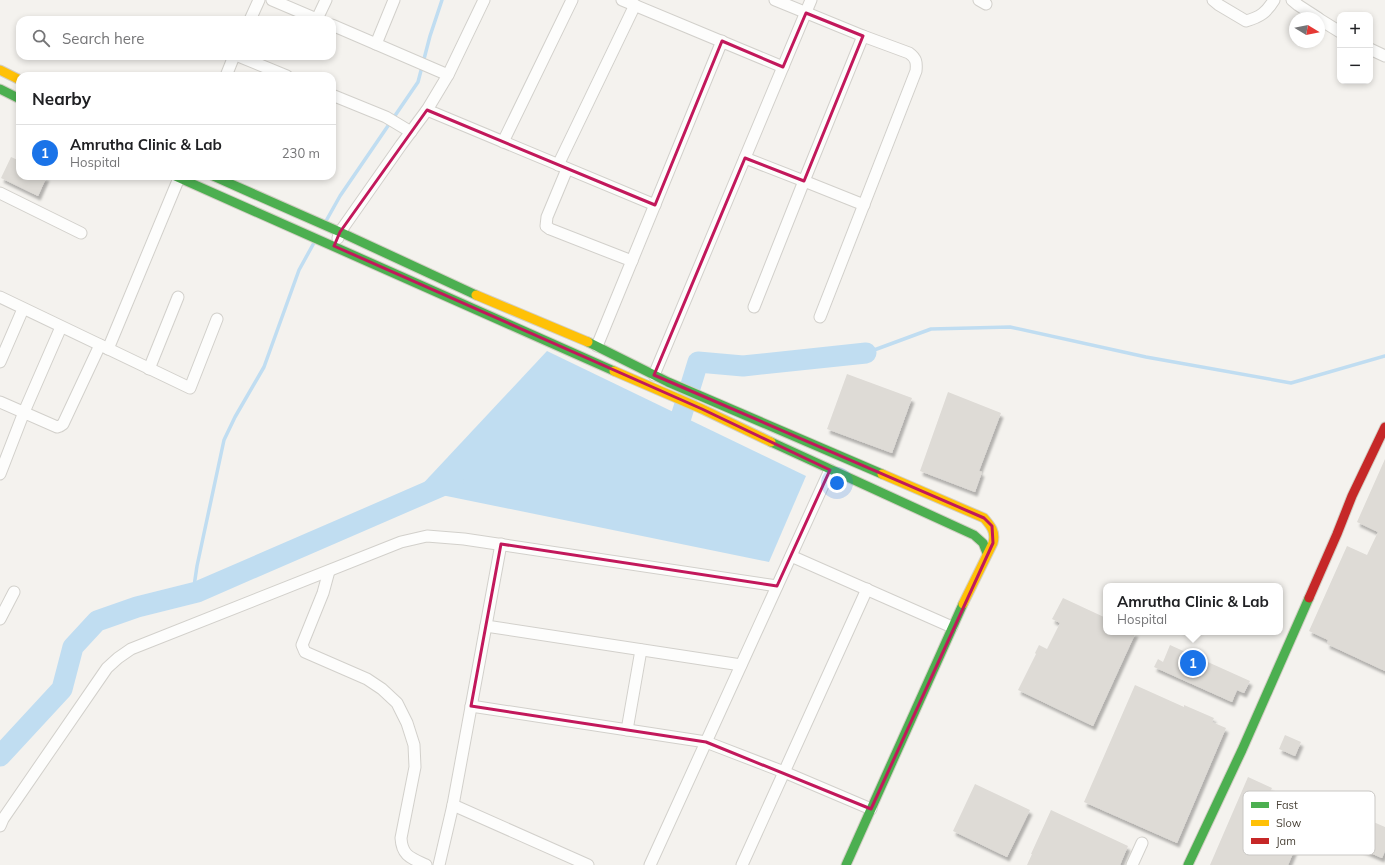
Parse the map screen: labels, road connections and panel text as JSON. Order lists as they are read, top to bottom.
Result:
{
  "legend": ["Fast", "Slow", "Jam"],
  "north": "right",
  "page": {
    "map_buttons": ["+", "−"],
    "search": "Search here",
    "heading": "Nearby",
    "list": [
      {
        "mark": "1",
        "name": "Amrutha Clinic & Lab",
        "note": "Hospital",
        "value": "230 m"
      }
    ],
    "popup": ["Amrutha Clinic & Lab", "Hospital"],
    "pins": "1"
  }
}
